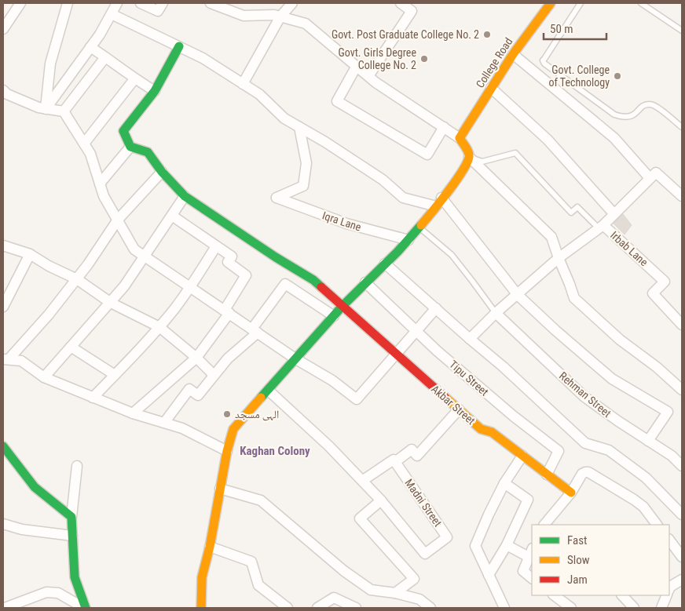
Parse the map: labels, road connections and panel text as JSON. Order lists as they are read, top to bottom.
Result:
{
  "streets": {
    "street": [
      "College Road",
      "Iqra Lane",
      "Irbab Lane",
      "Tipu Street",
      "Rehman Street",
      "Akbar Street",
      "Madni Street"
    ]
  },
  "crossings": [
    ["Irbab Lane", "Rehman Street"],
    ["Tipu Street", "Akbar Street"]
  ],
  "districts": ["Kaghan Colony"],
  "places": [
    "Govt. Post Graduate College No. 2",
    "Govt. Girls Degree College No. 2",
    "Govt. College of Technology",
    "الہی مسجد"
  ],
  "legend": ["Fast", "Slow", "Jam"],
  "scale_bar": "50 m"
}
